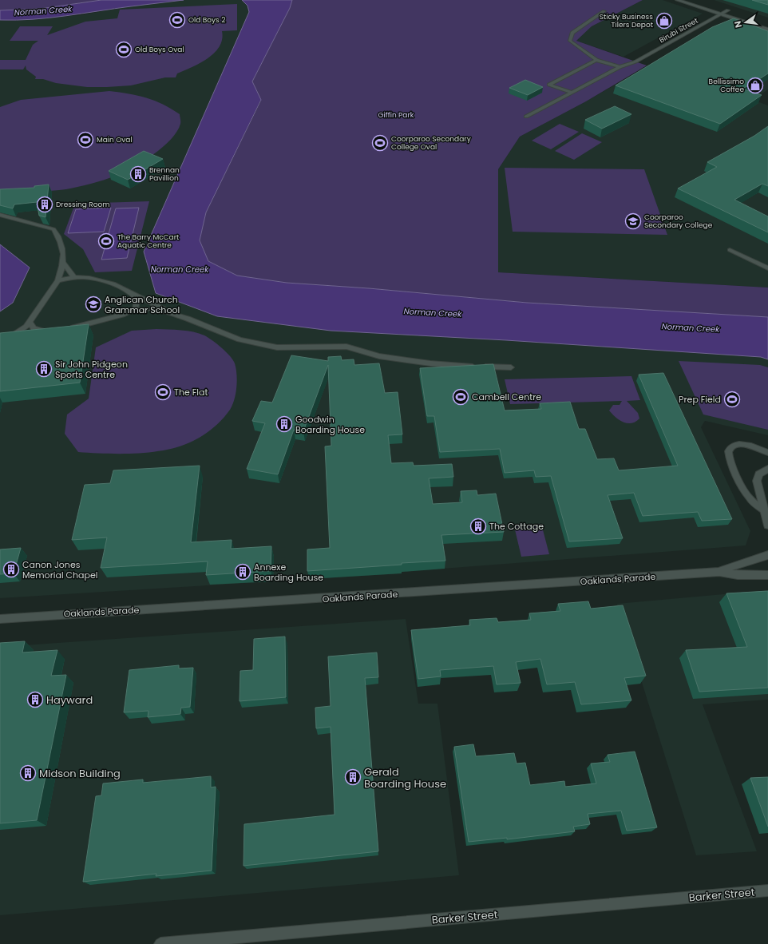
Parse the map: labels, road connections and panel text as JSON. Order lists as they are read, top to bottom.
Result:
{
  "streets": {
    "street": ["Birubi Street", "Oaklands Parade", "Barker Street"]
  },
  "water": ["Norman Creek"],
  "parks": ["Giffin Park"],
  "places": {
    "sports": [
      "Old Boys 2",
      "Old Boys Oval",
      "Main Oval",
      "Coorparoo Secondary College Oval",
      "The Barry McCart Aquatic Centre",
      "The Flat",
      "Cambell Centre",
      "Prep Field"
    ],
    "shop": ["Sticky Business Tilers Depot", "Bellissimo Coffee"],
    "building": [
      "Brennan Pavillion",
      "Dressing Room",
      "Sir John Pidgeon Sports Centre",
      "Goodwin Boarding House",
      "The Cottage",
      "Canon Jones Memorial Chapel",
      "Annexe Boarding House",
      "Hayward",
      "Midson Building",
      "Gerald Boarding House"
    ],
    "school or university": ["Coorparoo Secondary College", "Anglican Church Grammar School"]
  },
  "north": "left"
}
